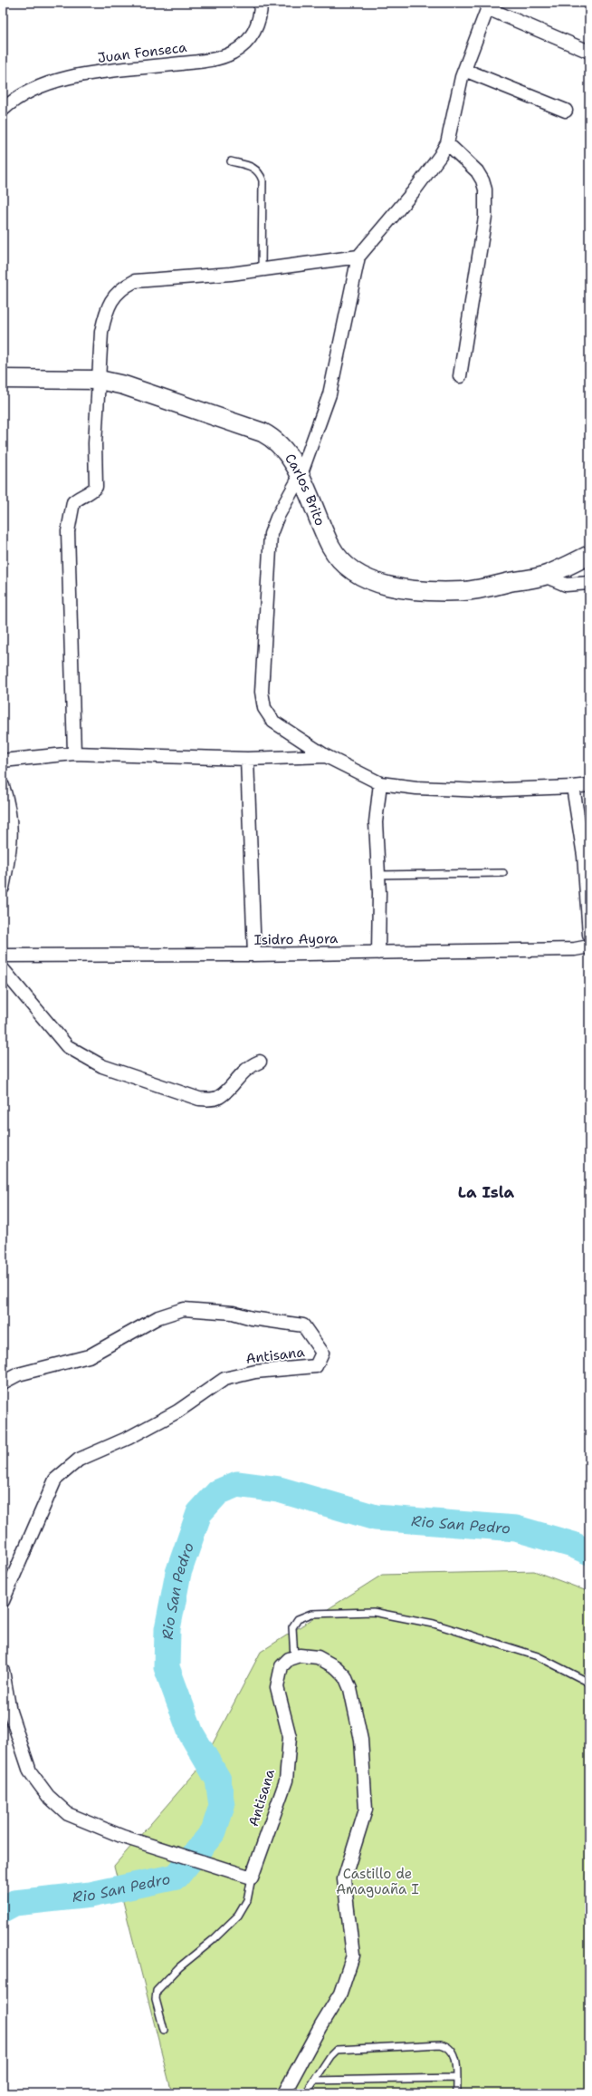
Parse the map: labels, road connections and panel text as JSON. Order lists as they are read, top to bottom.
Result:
{
  "streets": {
    "street": [
      "Juan Fonseca",
      "Carlos Brito",
      "Isidro Ayora",
      "Antisana"
    ]
  },
  "districts": ["La Isla"],
  "water": ["Rio San Pedro"],
  "parks": ["Castillo de Amaguaña I"]
}
